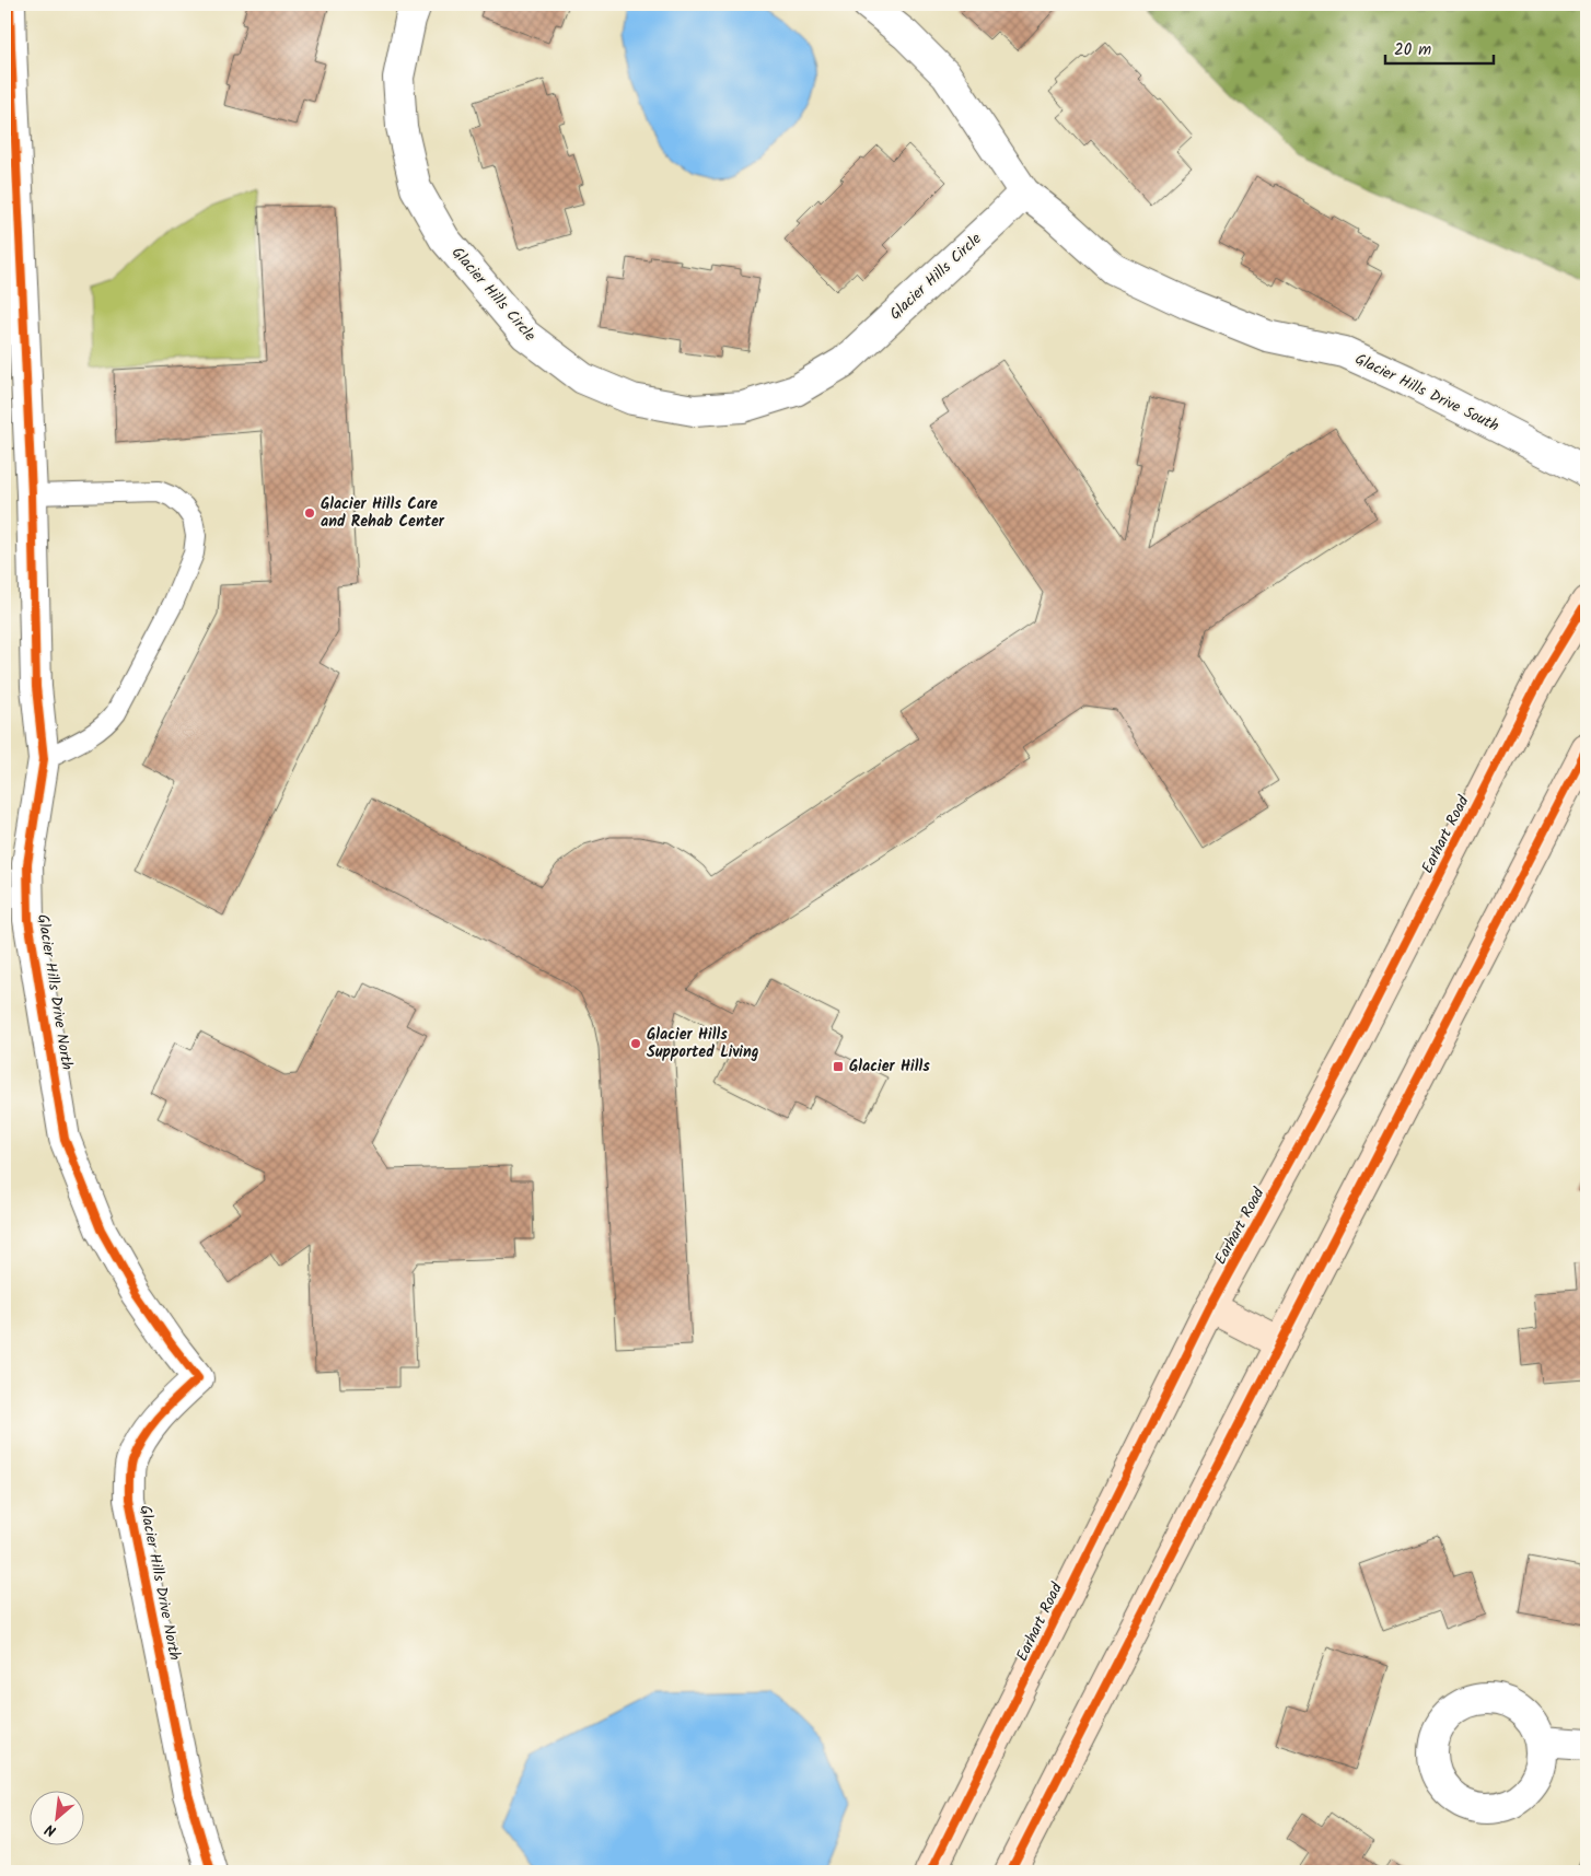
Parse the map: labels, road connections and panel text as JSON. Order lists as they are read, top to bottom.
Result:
{
  "streets": {
    "street": [
      "Glacier Hills Circle",
      "Glacier Hills Drive South",
      "Earhart Road",
      "Glacier Hills Drive North"
    ]
  },
  "crossings": [
    ["Glacier Hills Circle", "Glacier Hills Drive South"]
  ],
  "places": {
    "other": ["Glacier Hills Care and Rehab Center", "Glacier Hills Supported Living"],
    "transit": ["Glacier Hills"]
  },
  "scale_bar": "20 m",
  "north": "bottom left"
}
